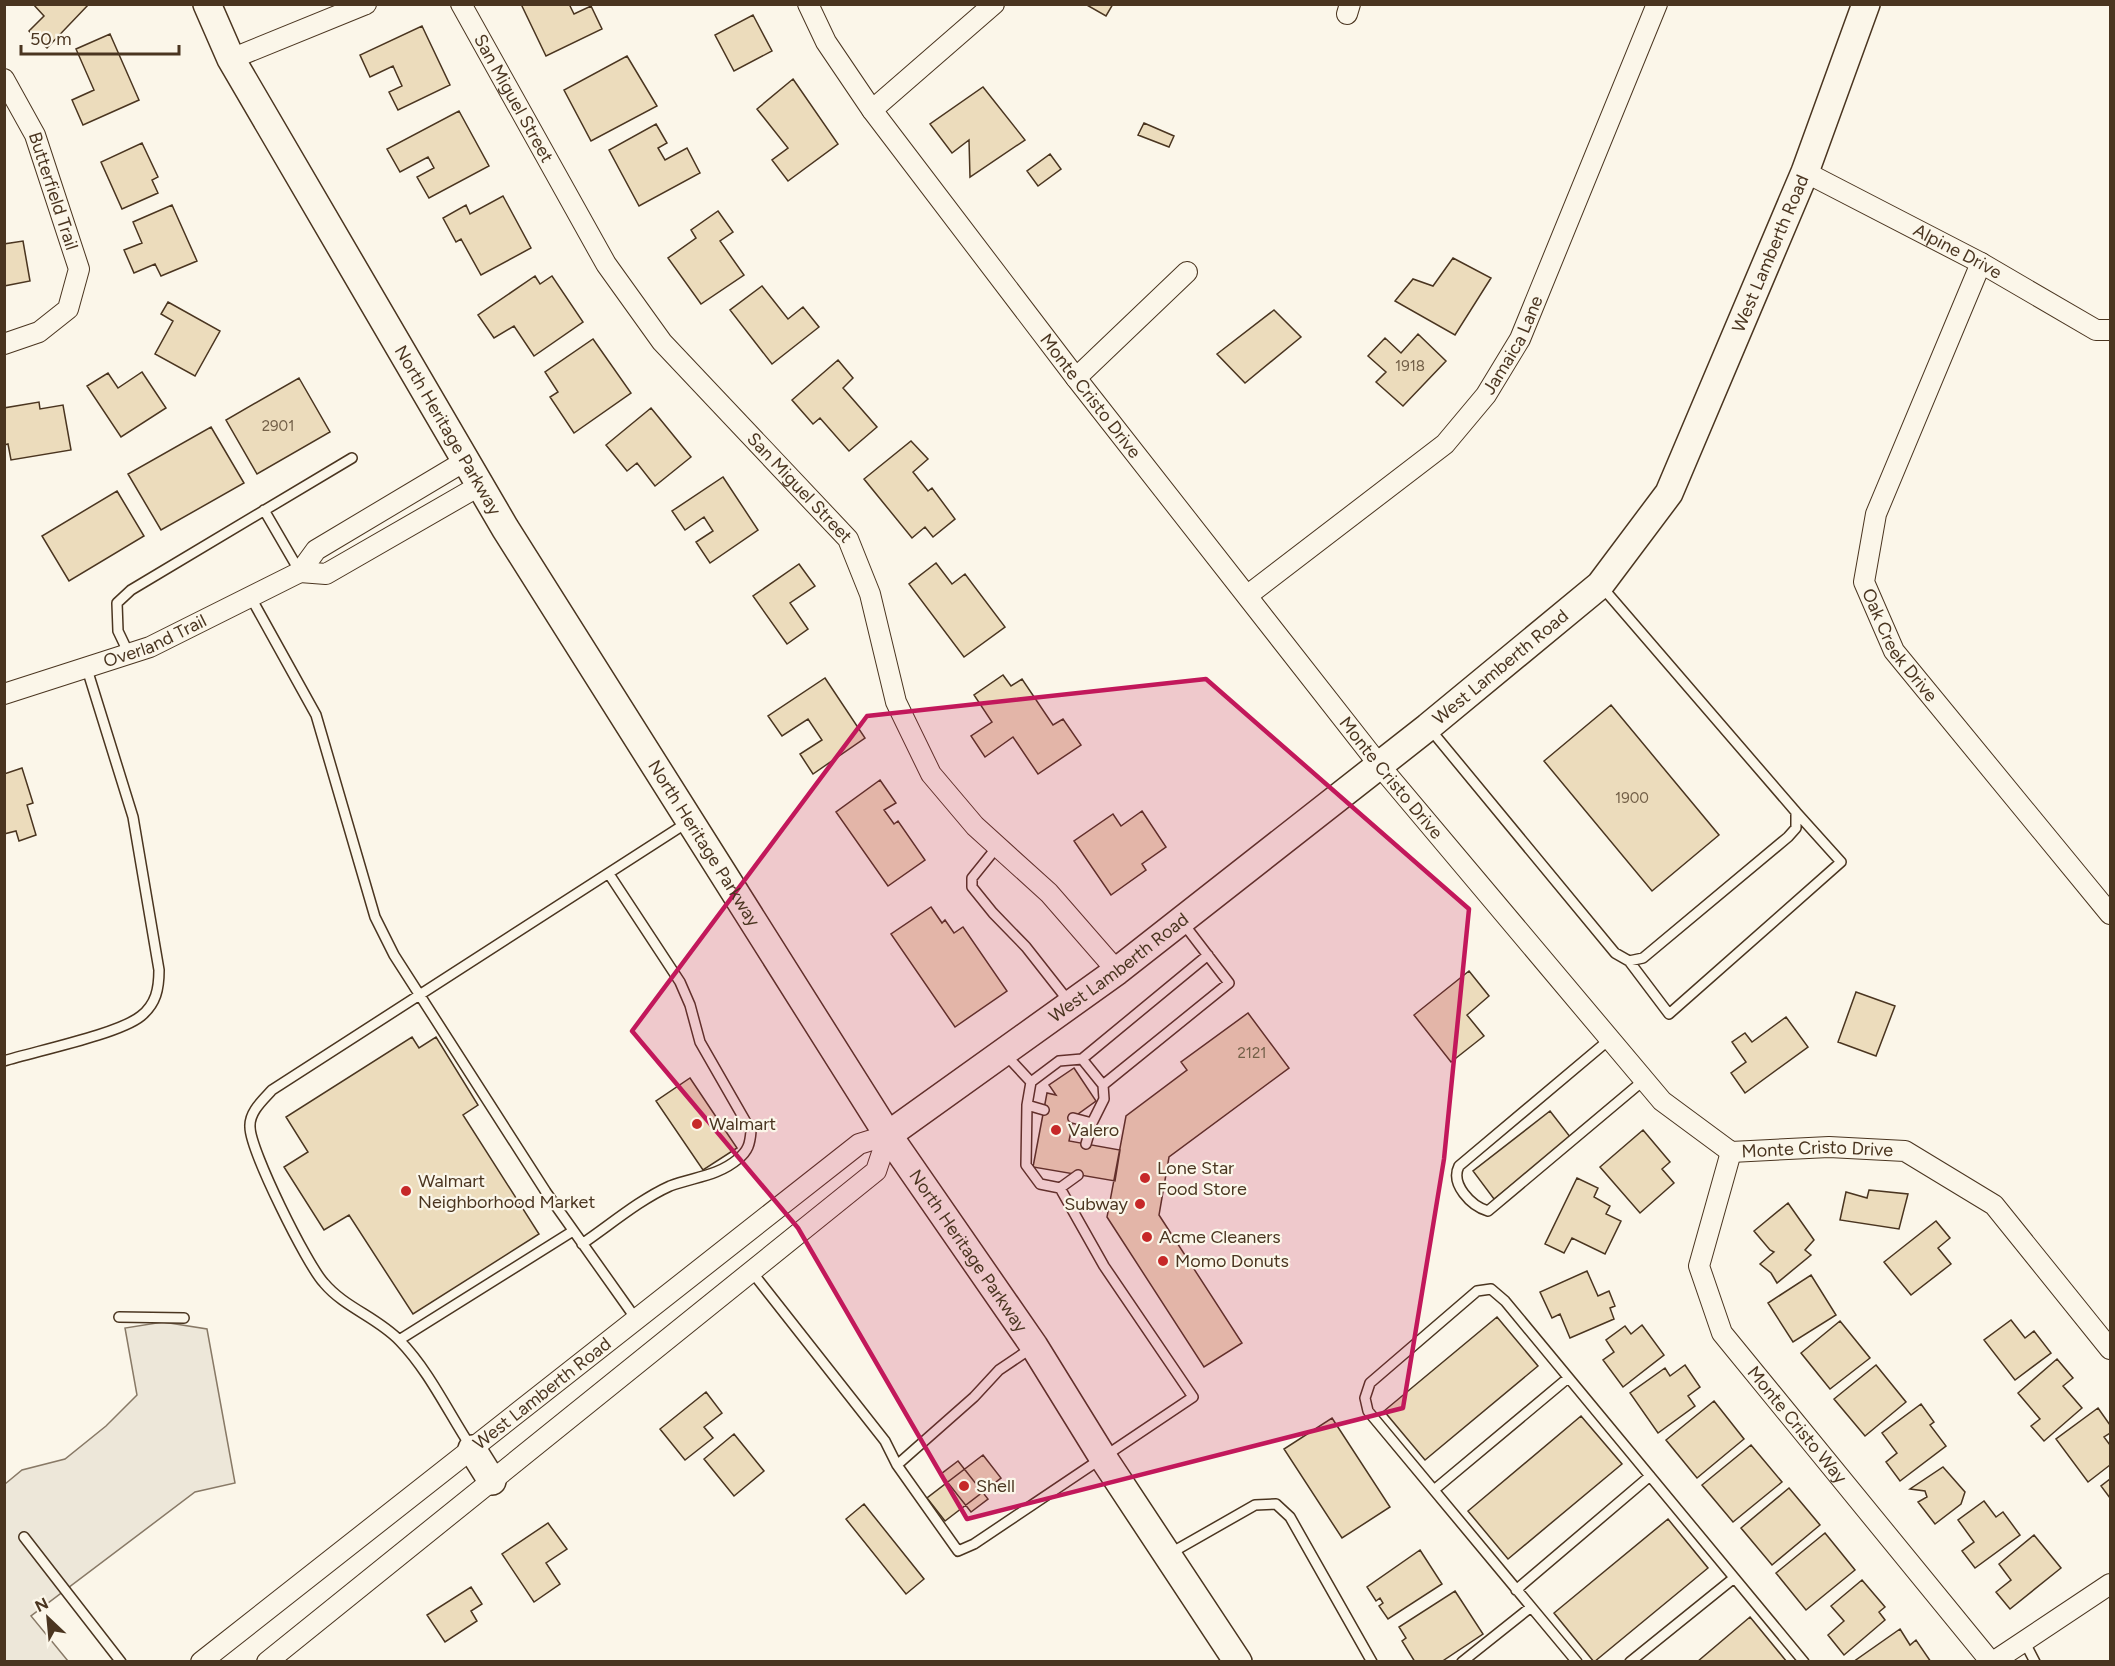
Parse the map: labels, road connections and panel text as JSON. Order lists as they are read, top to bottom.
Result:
{
  "streets": {
    "main road": ["West Lamberth Road", "North Heritage Parkway"],
    "street": [
      "San Miguel Street",
      "Butterfield Trail",
      "Alpine Drive",
      "Jamaica Lane",
      "Monte Cristo Drive",
      "Overland Trail",
      "Oak Creek Drive",
      "Monte Cristo Way"
    ]
  },
  "crossings": [
    ["San Miguel Street", "West Lamberth Road"],
    ["Alpine Drive", "West Lamberth Road"],
    ["Alpine Drive", "Oak Creek Drive"],
    ["West Lamberth Road", "Monte Cristo Drive"],
    ["West Lamberth Road", "North Heritage Parkway"],
    ["Jamaica Lane", "Monte Cristo Drive"],
    ["Monte Cristo Drive", "Monte Cristo Way"],
    ["North Heritage Parkway", "Overland Trail"]
  ],
  "places": [
    "Walmart",
    "Valero",
    "Lone Star Food Store",
    "Walmart Neighborhood Market",
    "Subway",
    "Acme Cleaners",
    "Momo Donuts",
    "Shell"
  ],
  "house_numbers": [
    "1918",
    "2901",
    "1900",
    "2121"
  ],
  "scale_bar": "50 m",
  "north": "top left"
}
